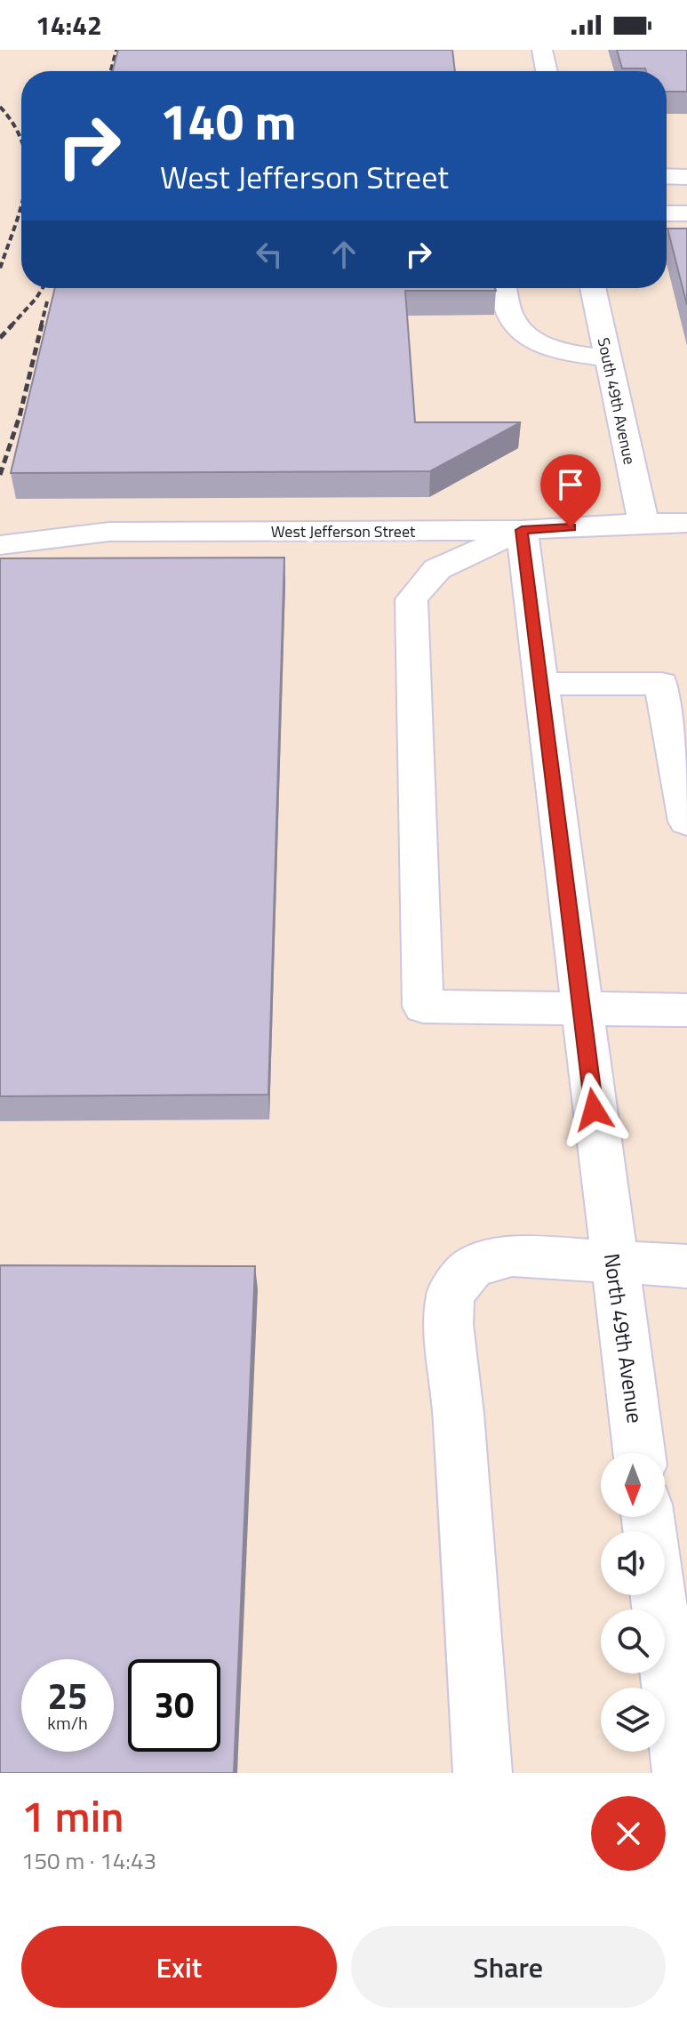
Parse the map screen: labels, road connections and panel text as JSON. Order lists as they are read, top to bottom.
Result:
{
  "streets": {
    "street": ["South 49th Avenue", "West Jefferson Street", "North 49th Avenue"]
  },
  "crossings": [
    ["South 49th Avenue", "West Jefferson Street"]
  ],
  "north": "bottom",
  "page": {
    "status": "14:42",
    "turn": ["140 m", "West Jefferson Street"],
    "speed": "25 km/h",
    "limit": "30",
    "heading": ["1 min", "150 m · 14:43"],
    "buttons": ["Exit", "Share"]
  }
}
